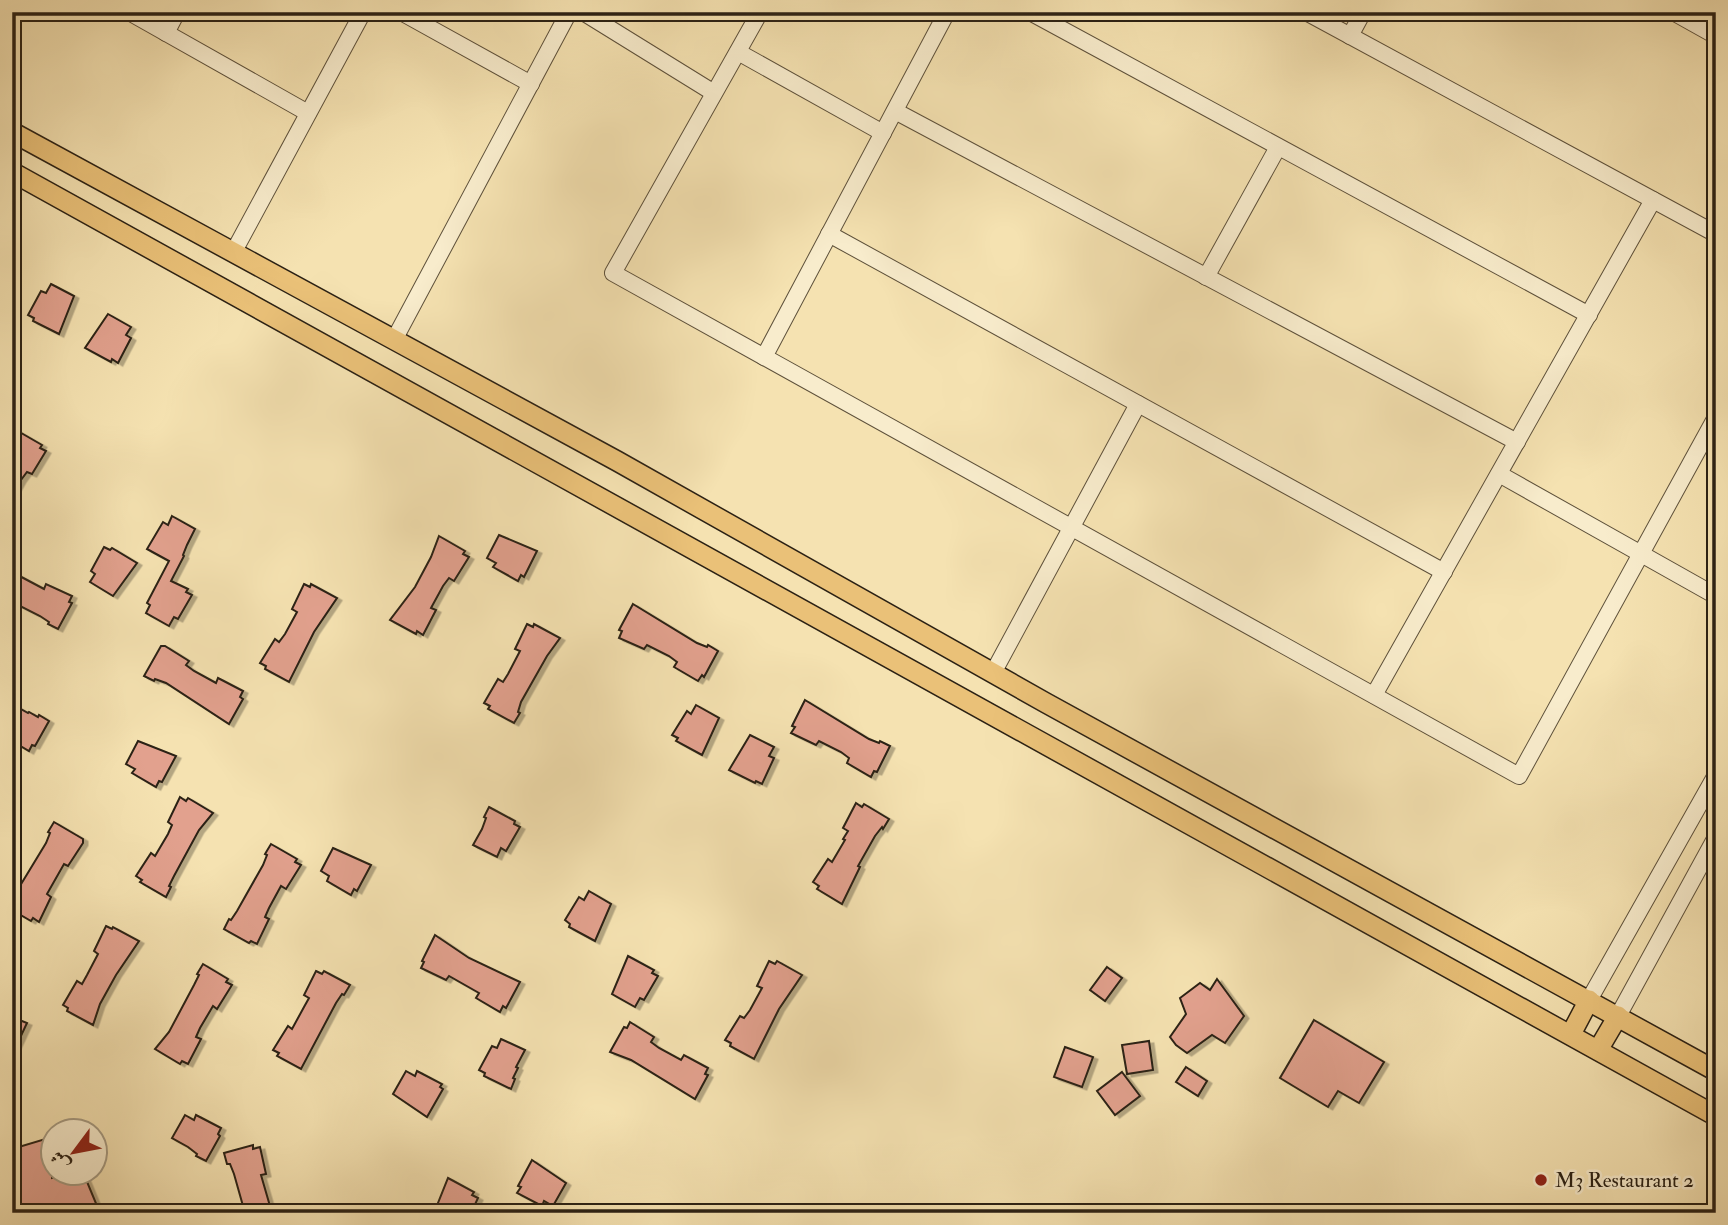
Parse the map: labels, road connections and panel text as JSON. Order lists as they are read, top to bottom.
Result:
{
  "places": ["M3 Restaurant 2"],
  "north": "bottom left"
}
